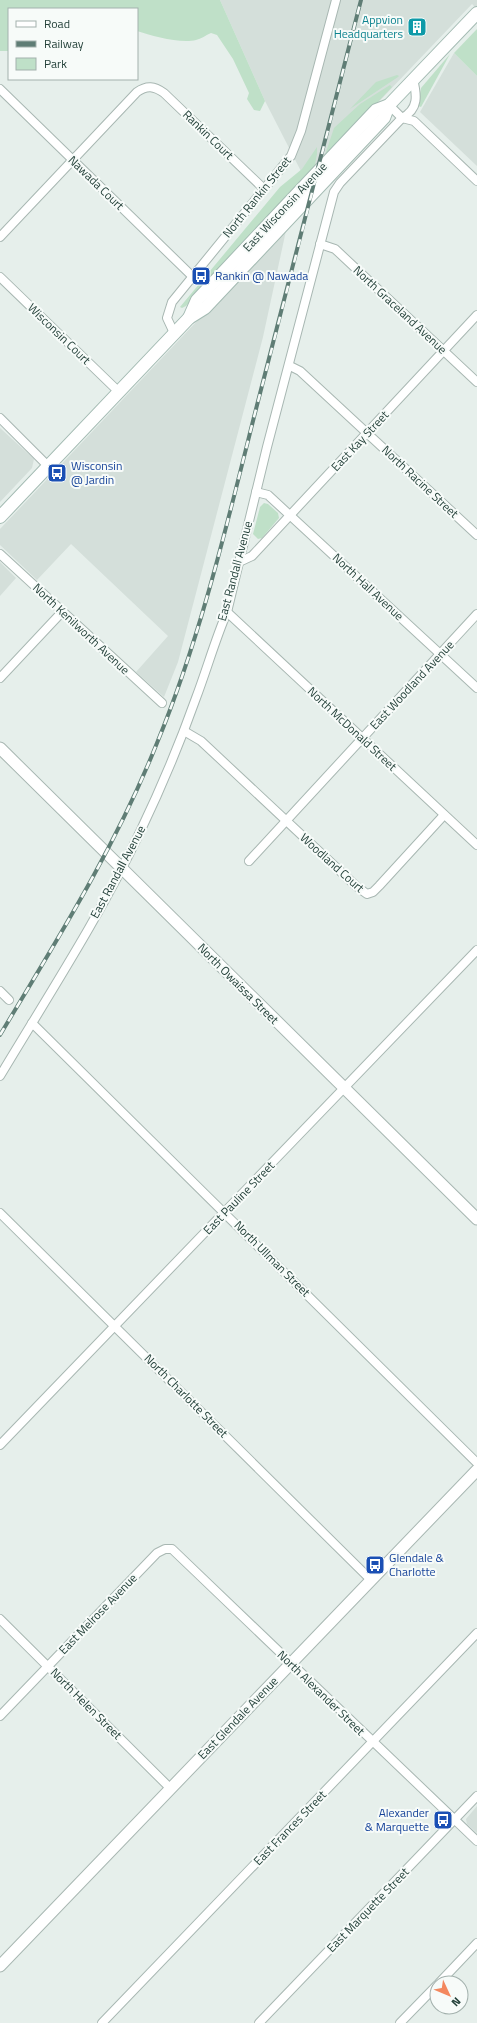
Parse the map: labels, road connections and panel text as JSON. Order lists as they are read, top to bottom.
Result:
{
  "streets": {
    "main road": ["East Wisconsin Avenue"],
    "street": [
      "Rankin Court",
      "Nawada Court",
      "North Rankin Street",
      "North Graceland Avenue",
      "Wisconsin Court",
      "East Kay Street",
      "North Racine Street",
      "East Randall Avenue",
      "North Hall Avenue",
      "North Kenilworth Avenue",
      "East Woodland Avenue",
      "North McDonald Street",
      "Woodland Court",
      "North Owaissa Street",
      "East Pauline Street",
      "North Ullman Street",
      "North Charlotte Street",
      "East Melrose Avenue",
      "North Alexander Street",
      "North Helen Street",
      "East Glendale Avenue",
      "East Frances Street",
      "East Marquette Street"
    ]
  },
  "crossings": [
    ["Rankin Court", "Nawada Court"],
    ["Rankin Court", "North Rankin Street"],
    ["Nawada Court", "North Rankin Street"],
    ["North Rankin Street", "East Wisconsin Avenue"],
    ["East Wisconsin Avenue", "Wisconsin Court"],
    ["North Graceland Avenue", "East Kay Street"],
    ["North Graceland Avenue", "East Randall Avenue"],
    ["East Kay Street", "North Racine Street"],
    ["East Kay Street", "East Randall Avenue"],
    ["East Kay Street", "North Hall Avenue"],
    ["North Racine Street", "East Randall Avenue"],
    ["East Randall Avenue", "North Hall Avenue"],
    ["East Randall Avenue", "North McDonald Street"],
    ["East Randall Avenue", "North Owaissa Street"],
    ["East Randall Avenue", "North Ullman Street"],
    ["North Hall Avenue", "East Woodland Avenue"],
    ["East Woodland Avenue", "North McDonald Street"],
    ["East Woodland Avenue", "Woodland Court"],
    ["North McDonald Street", "Woodland Court"],
    ["North Owaissa Street", "East Pauline Street"],
    ["East Pauline Street", "North Ullman Street"],
    ["East Pauline Street", "North Charlotte Street"],
    ["North Charlotte Street", "East Glendale Avenue"],
    ["East Melrose Avenue", "North Alexander Street"],
    ["East Melrose Avenue", "North Helen Street"],
    ["North Alexander Street", "East Glendale Avenue"],
    ["North Alexander Street", "East Frances Street"],
    ["North Alexander Street", "East Marquette Street"],
    ["North Helen Street", "East Glendale Avenue"]
  ],
  "places": {
    "building": ["Appvion Headquarters"],
    "bus stop": [
      "Rankin @ Nawada",
      "Wisconsin @ Jardin",
      "Glendale & Charlotte",
      "Alexander & Marquette"
    ]
  },
  "legend": ["Road", "Railway", "Park"],
  "north": "bottom right"
}
